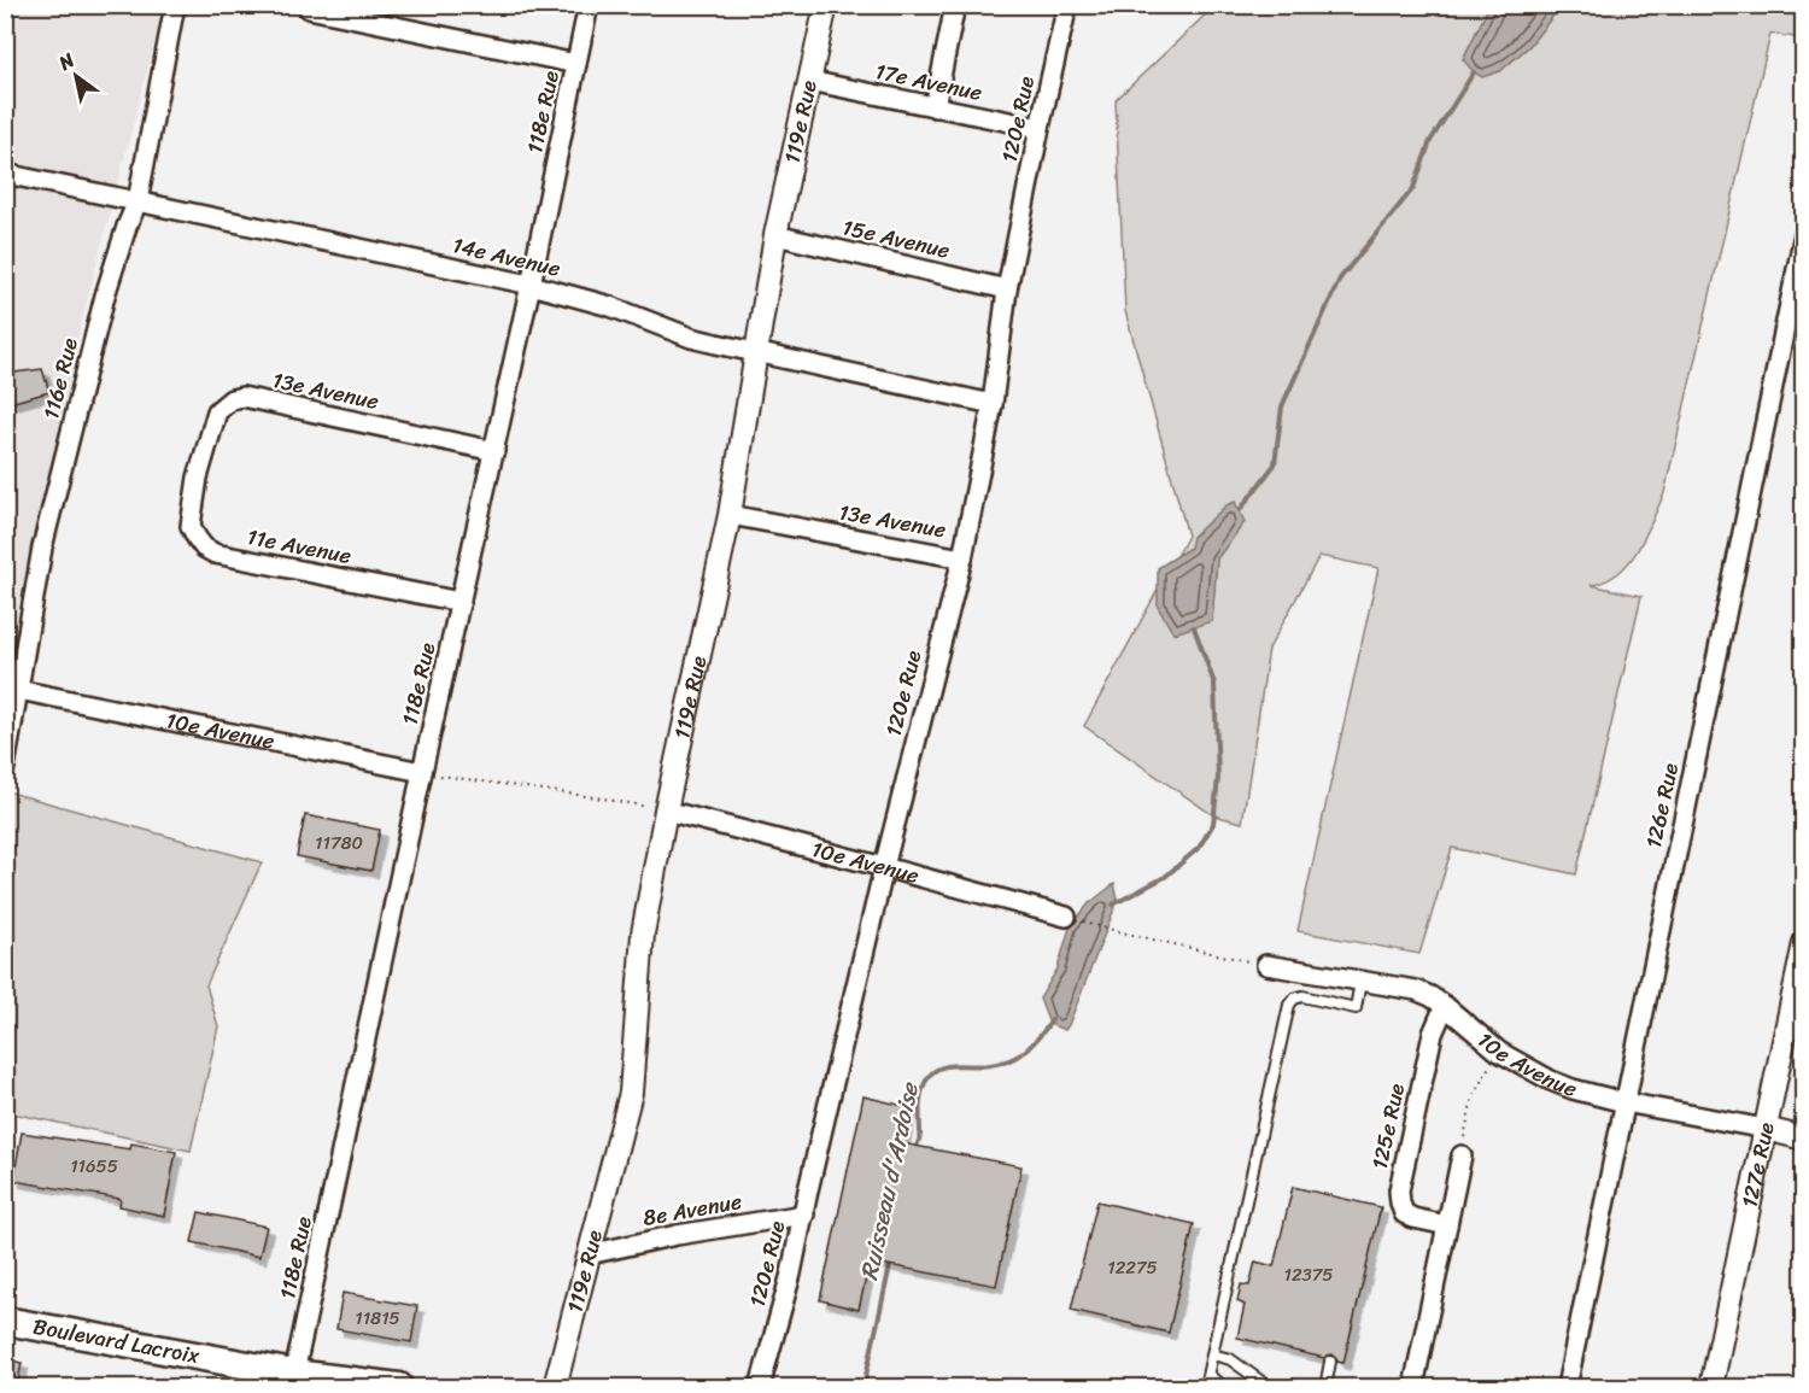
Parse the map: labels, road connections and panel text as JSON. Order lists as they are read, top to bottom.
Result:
{
  "streets": {
    "main road": ["Boulevard Lacroix"],
    "street": [
      "17e Avenue",
      "118e Rue",
      "120e Rue",
      "119e Rue",
      "15e Avenue",
      "14e Avenue",
      "116e Rue",
      "13e Avenue",
      "11e Avenue",
      "10e Avenue",
      "126e Rue",
      "125e Rue",
      "127e Rue",
      "8e Avenue"
    ]
  },
  "crossings": [
    ["17e Avenue", "120e Rue"],
    ["17e Avenue", "119e Rue"],
    ["118e Rue", "14e Avenue"],
    ["118e Rue", "13e Avenue"],
    ["118e Rue", "11e Avenue"],
    ["118e Rue", "10e Avenue"],
    ["118e Rue", "Boulevard Lacroix"],
    ["120e Rue", "15e Avenue"],
    ["120e Rue", "14e Avenue"],
    ["120e Rue", "13e Avenue"],
    ["120e Rue", "10e Avenue"],
    ["120e Rue", "8e Avenue"],
    ["119e Rue", "15e Avenue"],
    ["119e Rue", "14e Avenue"],
    ["119e Rue", "13e Avenue"],
    ["119e Rue", "10e Avenue"],
    ["119e Rue", "8e Avenue"],
    ["14e Avenue", "116e Rue"],
    ["116e Rue", "10e Avenue"],
    ["13e Avenue", "11e Avenue"],
    ["10e Avenue", "126e Rue"],
    ["10e Avenue", "125e Rue"],
    ["10e Avenue", "127e Rue"]
  ],
  "water": ["Ruisseau d'Ardoise"],
  "house_numbers": [
    "11780",
    "11655",
    "12275",
    "12375",
    "11815"
  ],
  "north": "top left"
}
